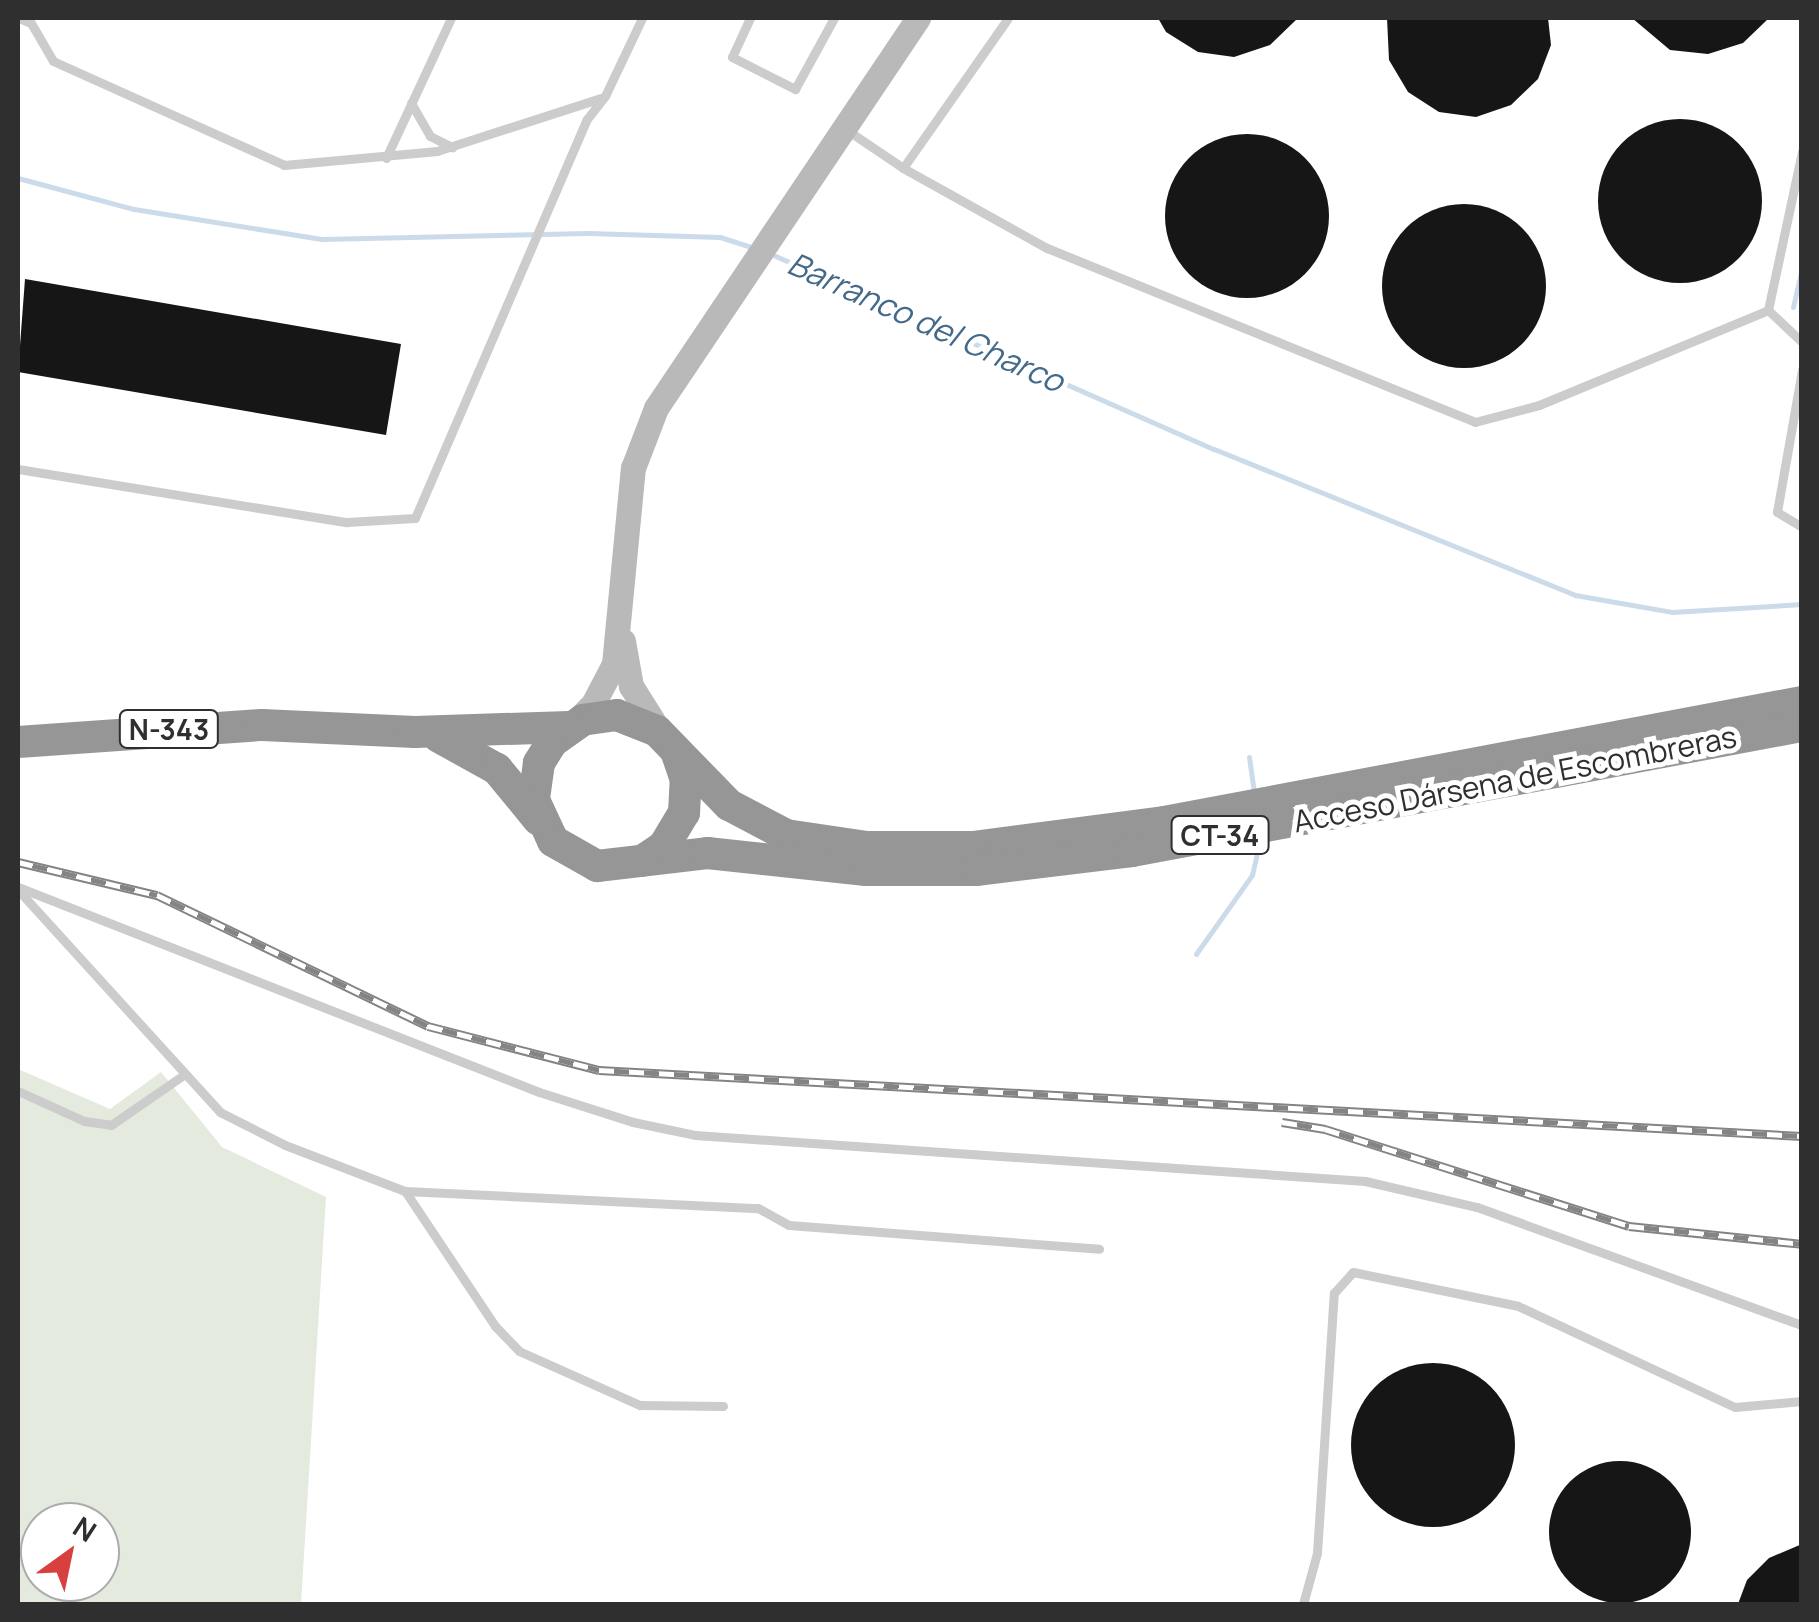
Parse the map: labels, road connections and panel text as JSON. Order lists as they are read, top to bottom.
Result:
{
  "streets": {
    "highway": ["N-343", "Acceso Dársena de Escombreras", "CT-34"]
  },
  "crossings": [
    ["N-343", "Acceso Dársena de Escombreras"]
  ],
  "water": ["Barranco del Charco"],
  "north": "top right"
}
